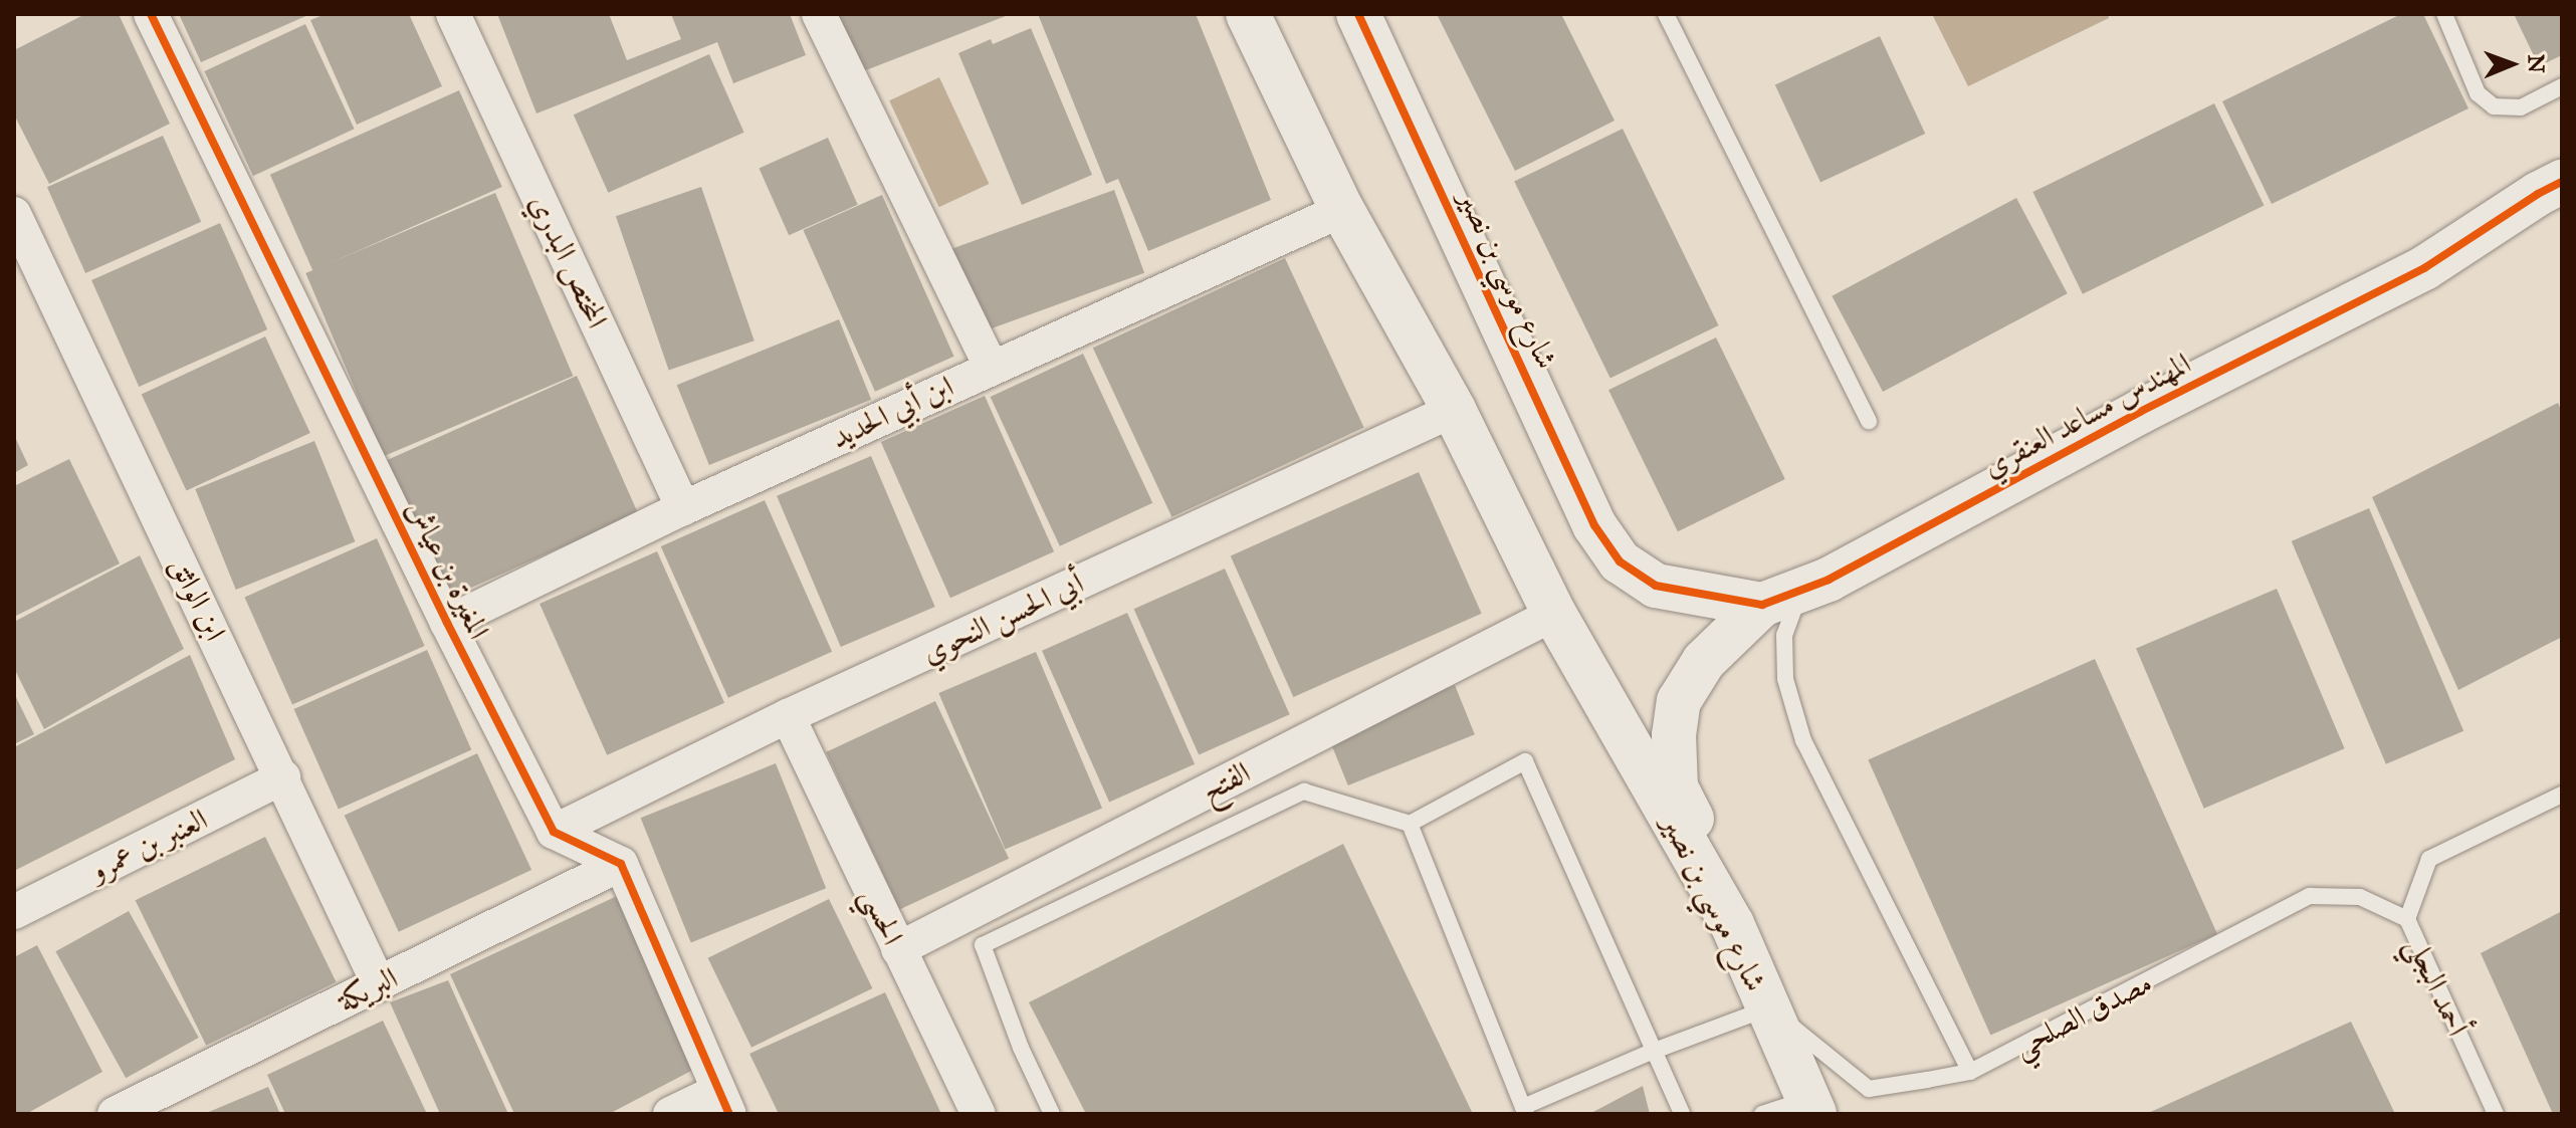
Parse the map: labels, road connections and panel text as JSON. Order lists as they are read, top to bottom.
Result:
{
  "streets": {
    "street": [
      "المختص البدري",
      "شارع موسي بن نصير",
      "ابن أبي الحديد",
      "المهندس مساعد العنقري",
      "المغيرة بن عياش",
      "ابن الواثق",
      "أبي الحسن النحوي",
      "الفتح",
      "العنبر بن عمرو",
      "الحسي",
      "البريكة"
    ],
    "lane": ["أحمد البجلي", "مصدق الصلحي"]
  },
  "crossings": [
    ["المختص البدري", "ابن أبي الحديد"],
    ["شارع موسي بن نصير", "ابن أبي الحديد"],
    ["شارع موسي بن نصير", "المهندس مساعد العنقري"],
    ["شارع موسي بن نصير", "أبي الحسن النحوي"],
    ["شارع موسي بن نصير", "الفتح"],
    ["شارع موسي بن نصير", "مصدق الصلحي"],
    ["ابن أبي الحديد", "المغيرة بن عياش"],
    ["المغيرة بن عياش", "أبي الحسن النحوي"],
    ["ابن الواثق", "العنبر بن عمرو"],
    ["ابن الواثق", "البريكة"],
    ["أبي الحسن النحوي", "الحسي"],
    ["الفتح", "الحسي"],
    ["أحمد البجلي", "مصدق الصلحي"]
  ],
  "north": "right"
}
